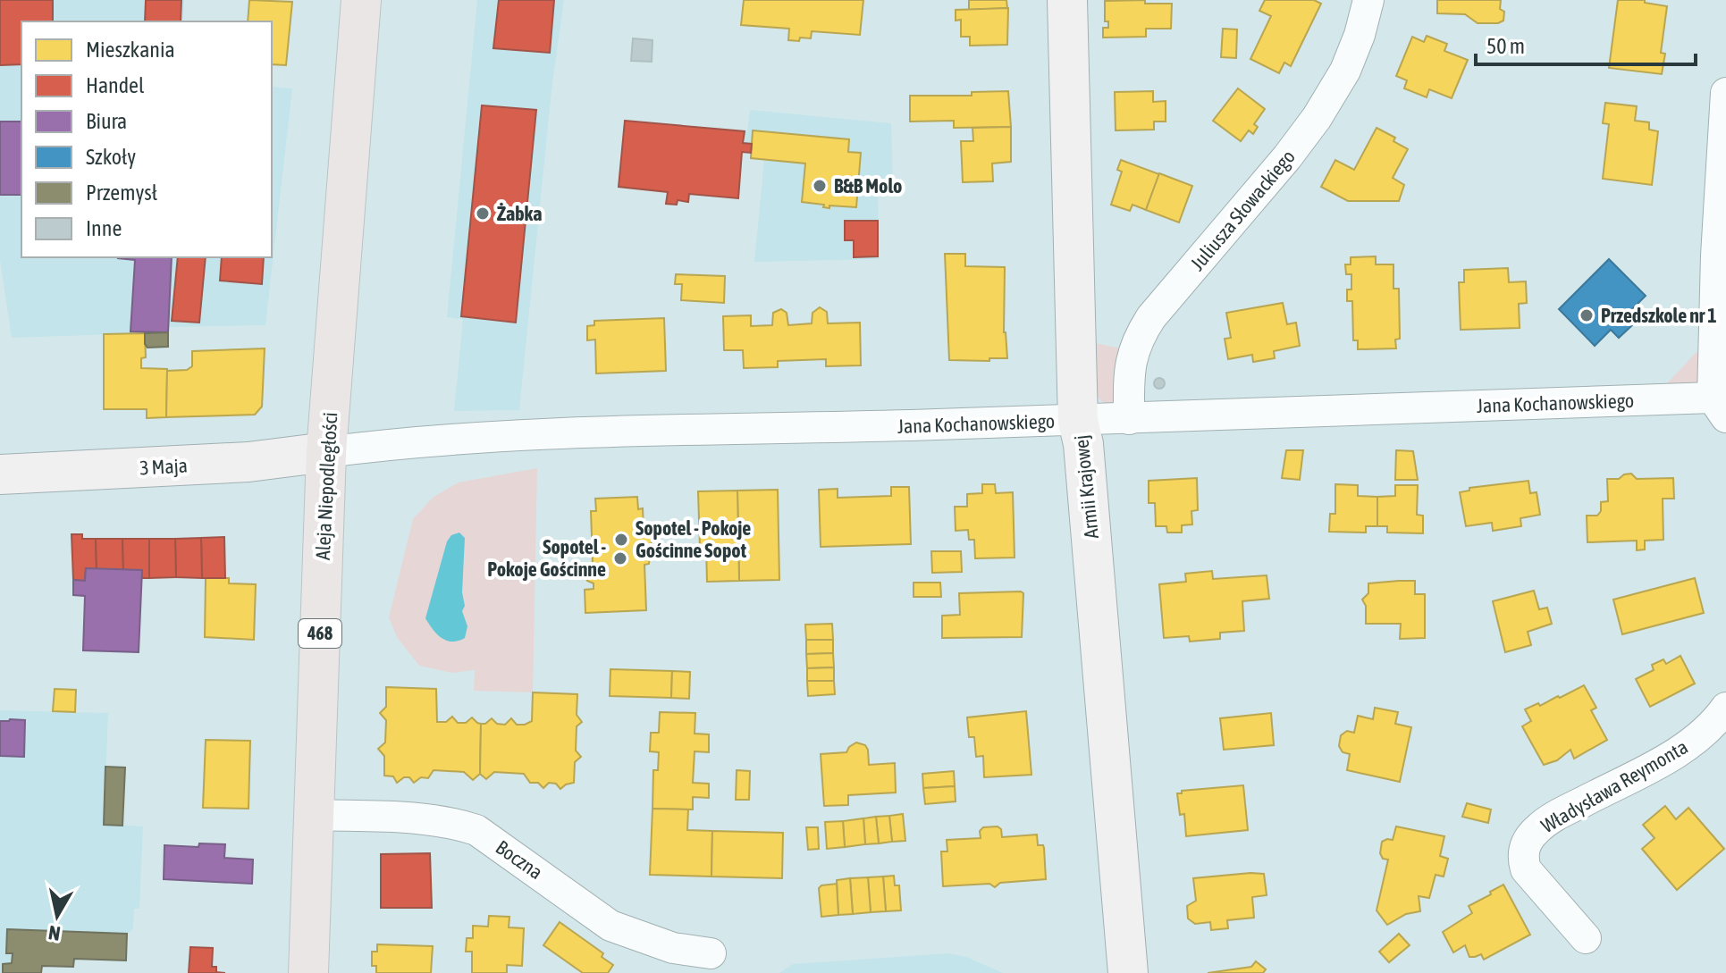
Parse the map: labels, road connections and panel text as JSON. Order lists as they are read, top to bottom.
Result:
{
  "streets": {
    "main road": ["Aleja Niepodległości", "468"],
    "street": [
      "Juliusza Słowackiego",
      "Jana Kochanowskiego",
      "3 Maja",
      "Armii Krajowej",
      "Władysława Reymonta",
      "Boczna"
    ]
  },
  "crossings": [
    ["Juliusza Słowackiego", "Jana Kochanowskiego"],
    ["Jana Kochanowskiego", "3 Maja"],
    ["Jana Kochanowskiego", "Aleja Niepodległości"],
    ["Jana Kochanowskiego", "Armii Krajowej"],
    ["3 Maja", "Aleja Niepodległości"],
    ["Aleja Niepodległości", "Boczna"]
  ],
  "places": [
    "B&B Molo",
    "Żabka",
    "Przedszkole nr 1",
    "Sopotel - Pokoje Gościnne Sopot",
    "Sopotel - Pokoje Gościnne"
  ],
  "legend": [
    "Mieszkania",
    "Handel",
    "Biura",
    "Szkoły",
    "Przemysł",
    "Inne"
  ],
  "scale_bar": "50 m",
  "north": "bottom"
}
